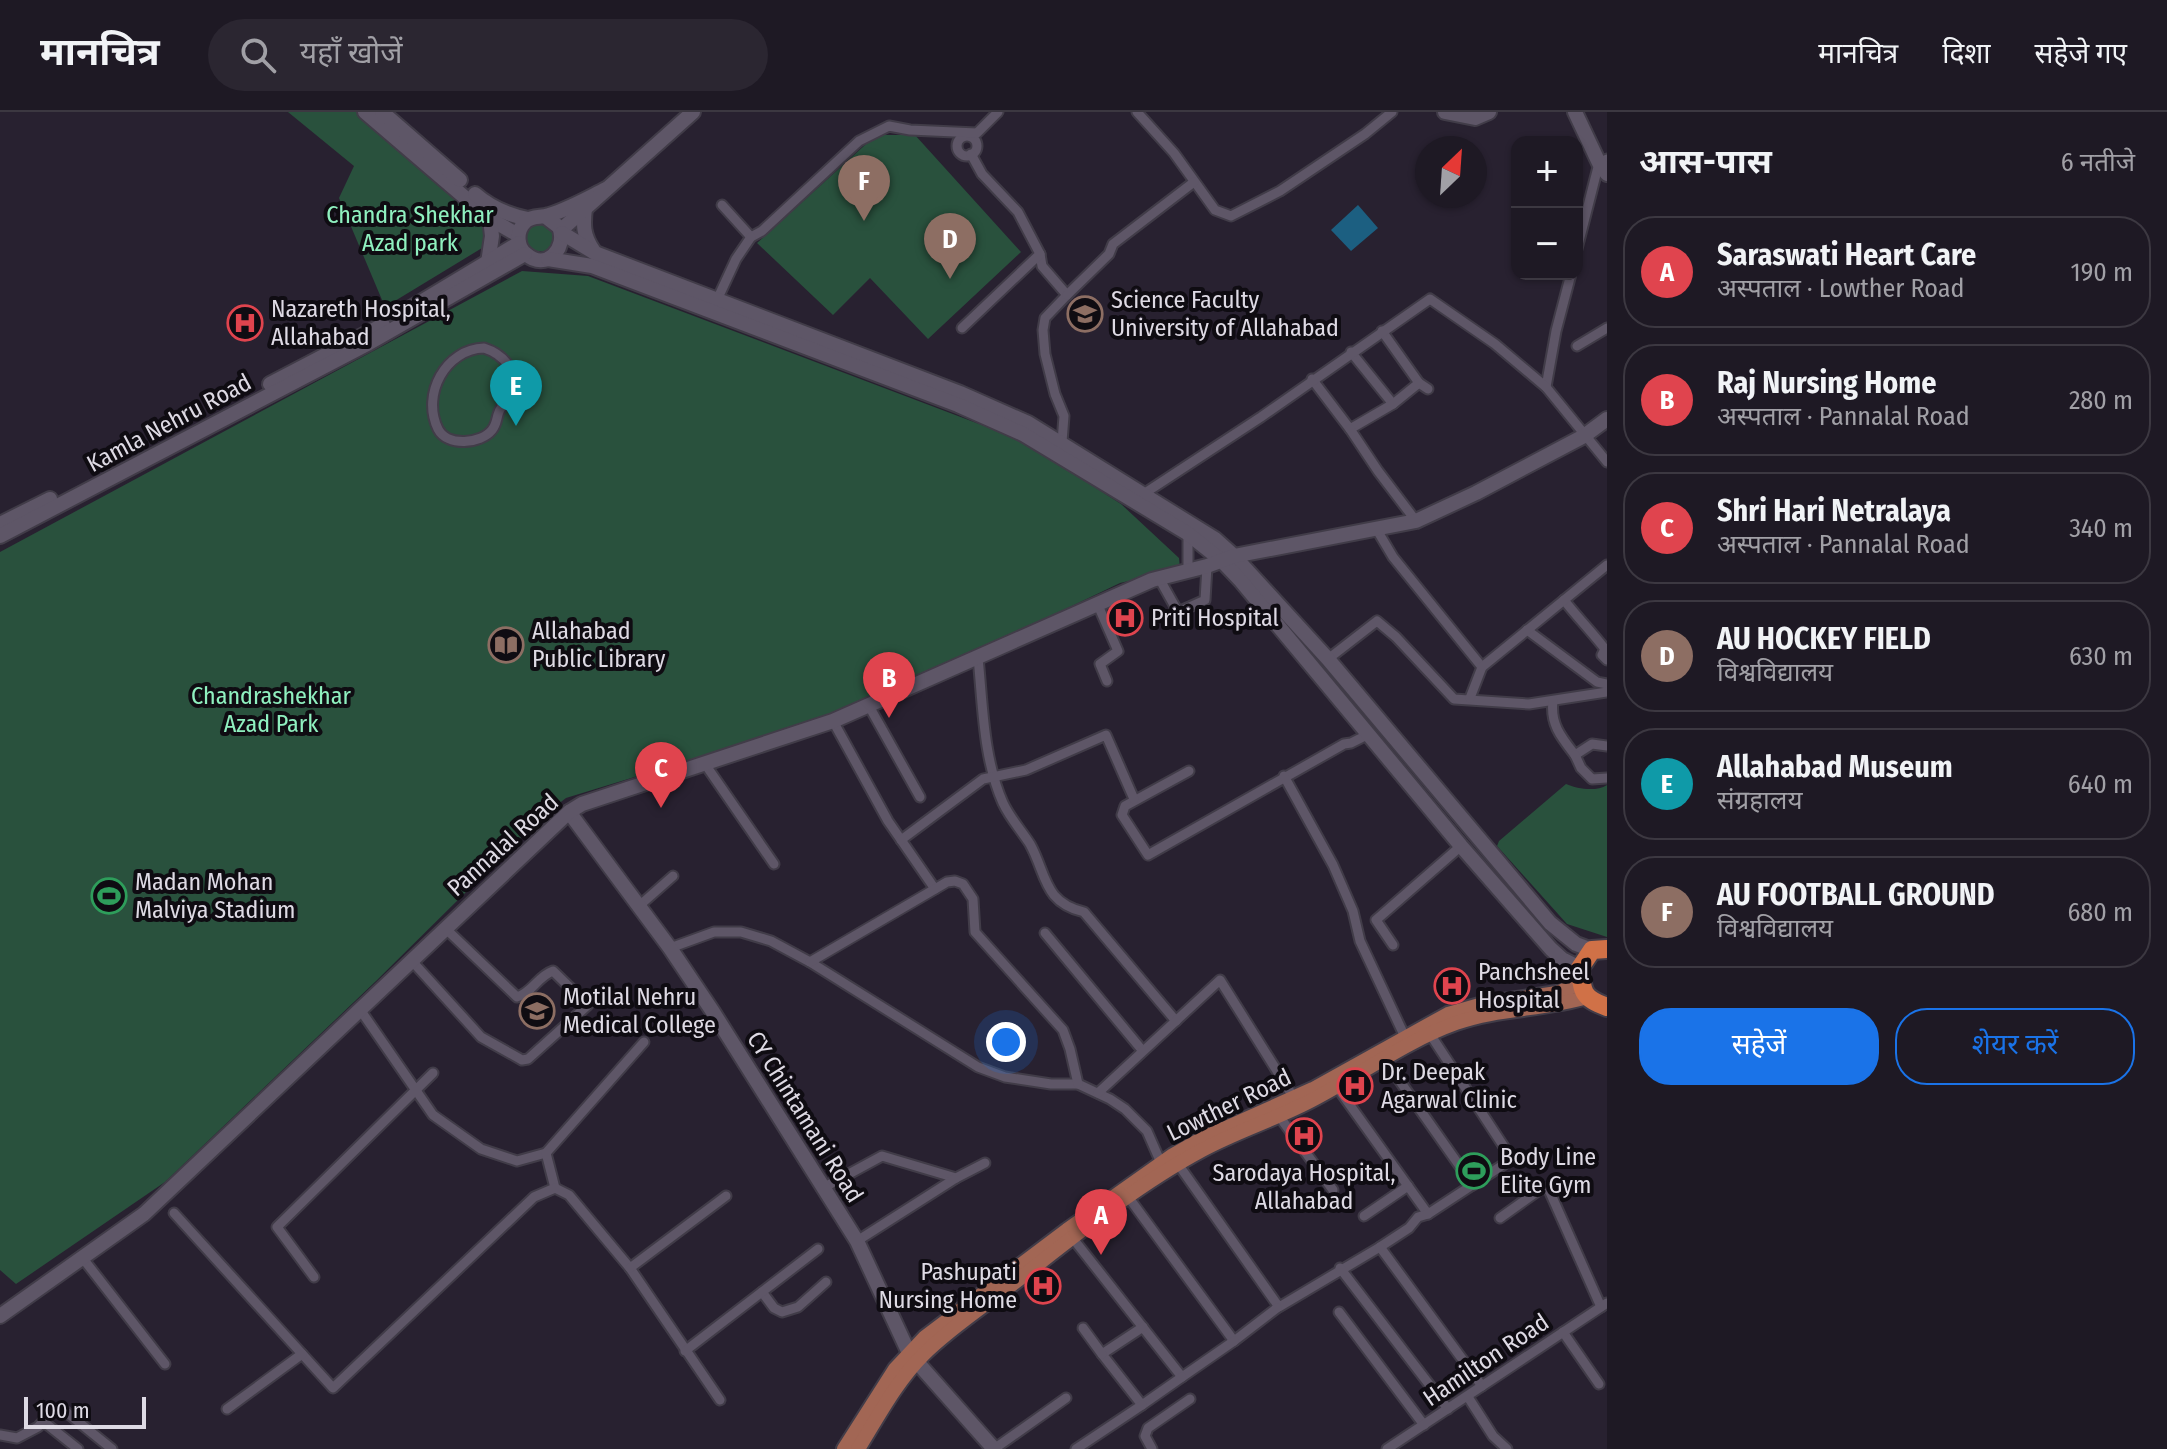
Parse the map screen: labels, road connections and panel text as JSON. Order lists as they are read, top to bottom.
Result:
{
  "streets": {
    "main road": ["Lowther Road"],
    "street": [
      "Kamla Nehru Road",
      "Pannalal Road",
      "CY Chintamani Road",
      "Hamilton Road"
    ]
  },
  "crossings": [
    ["Pannalal Road", "CY Chintamani Road"],
    ["Lowther Road", "CY Chintamani Road"]
  ],
  "parks": ["Chandra Shekhar Azad park", "Chandrashekhar Azad Park"],
  "places": {
    "school or university": ["Science Faculty University of Allahabad", "Motilal Nehru Medical College"],
    "hospital": [
      "Nazareth Hospital, Allahabad",
      "Priti Hospital",
      "Panchsheel Hospital",
      "Dr. Deepak Agarwal Clinic",
      "Sarodaya Hospital, Allahabad",
      "Pashupati Nursing Home"
    ],
    "library": ["Allahabad Public Library"],
    "sports": ["Madan Mohan Malviya Stadium", "Body Line Elite Gym"]
  },
  "scale_bar": "100 m",
  "north": "top right",
  "page": {
    "header": "मानचित्र",
    "search": "यहाँ खोजें",
    "nav": ["मानचित्र", "दिशा", "सहेजे गए"],
    "heading": ["आस-पास", "6 नतीजे"],
    "map_buttons": ["+", "−"],
    "pins": [
      "F",
      "D",
      "E",
      "B",
      "C",
      "A"
    ],
    "list": [
      {
        "mark": "A",
        "name": "Saraswati Heart Care",
        "note": "अस्पताल · Lowther Road",
        "value": "190 m"
      },
      {
        "mark": "B",
        "name": "Raj Nursing Home",
        "note": "अस्पताल · Pannalal Road",
        "value": "280 m"
      },
      {
        "mark": "C",
        "name": "Shri Hari Netralaya",
        "note": "अस्पताल · Pannalal Road",
        "value": "340 m"
      },
      {
        "mark": "D",
        "name": "AU HOCKEY FIELD",
        "note": "विश्वविद्यालय",
        "value": "630 m"
      },
      {
        "mark": "E",
        "name": "Allahabad Museum",
        "note": "संग्रहालय",
        "value": "640 m"
      },
      {
        "mark": "F",
        "name": "AU FOOTBALL GROUND",
        "note": "विश्वविद्यालय",
        "value": "680 m"
      }
    ],
    "buttons": ["सहेजें", "शेयर करें"],
    "scale": "100 m"
  }
}
